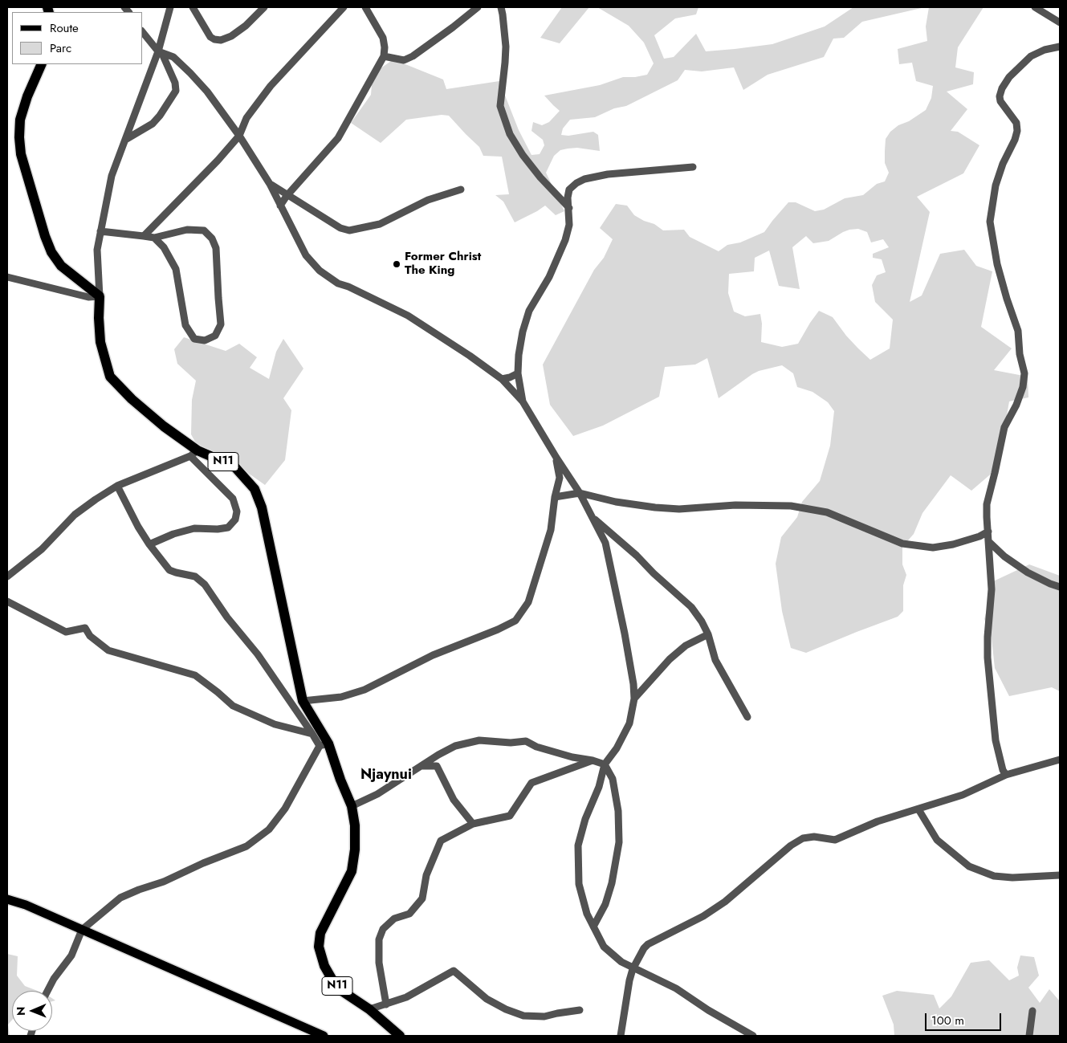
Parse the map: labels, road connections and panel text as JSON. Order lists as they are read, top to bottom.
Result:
{
  "streets": {
    "highway": ["N11"]
  },
  "districts": ["Njaynui"],
  "places": ["Former Christ The King"],
  "legend": ["Route", "Parc"],
  "scale_bar": "100 m",
  "north": "left"
}
